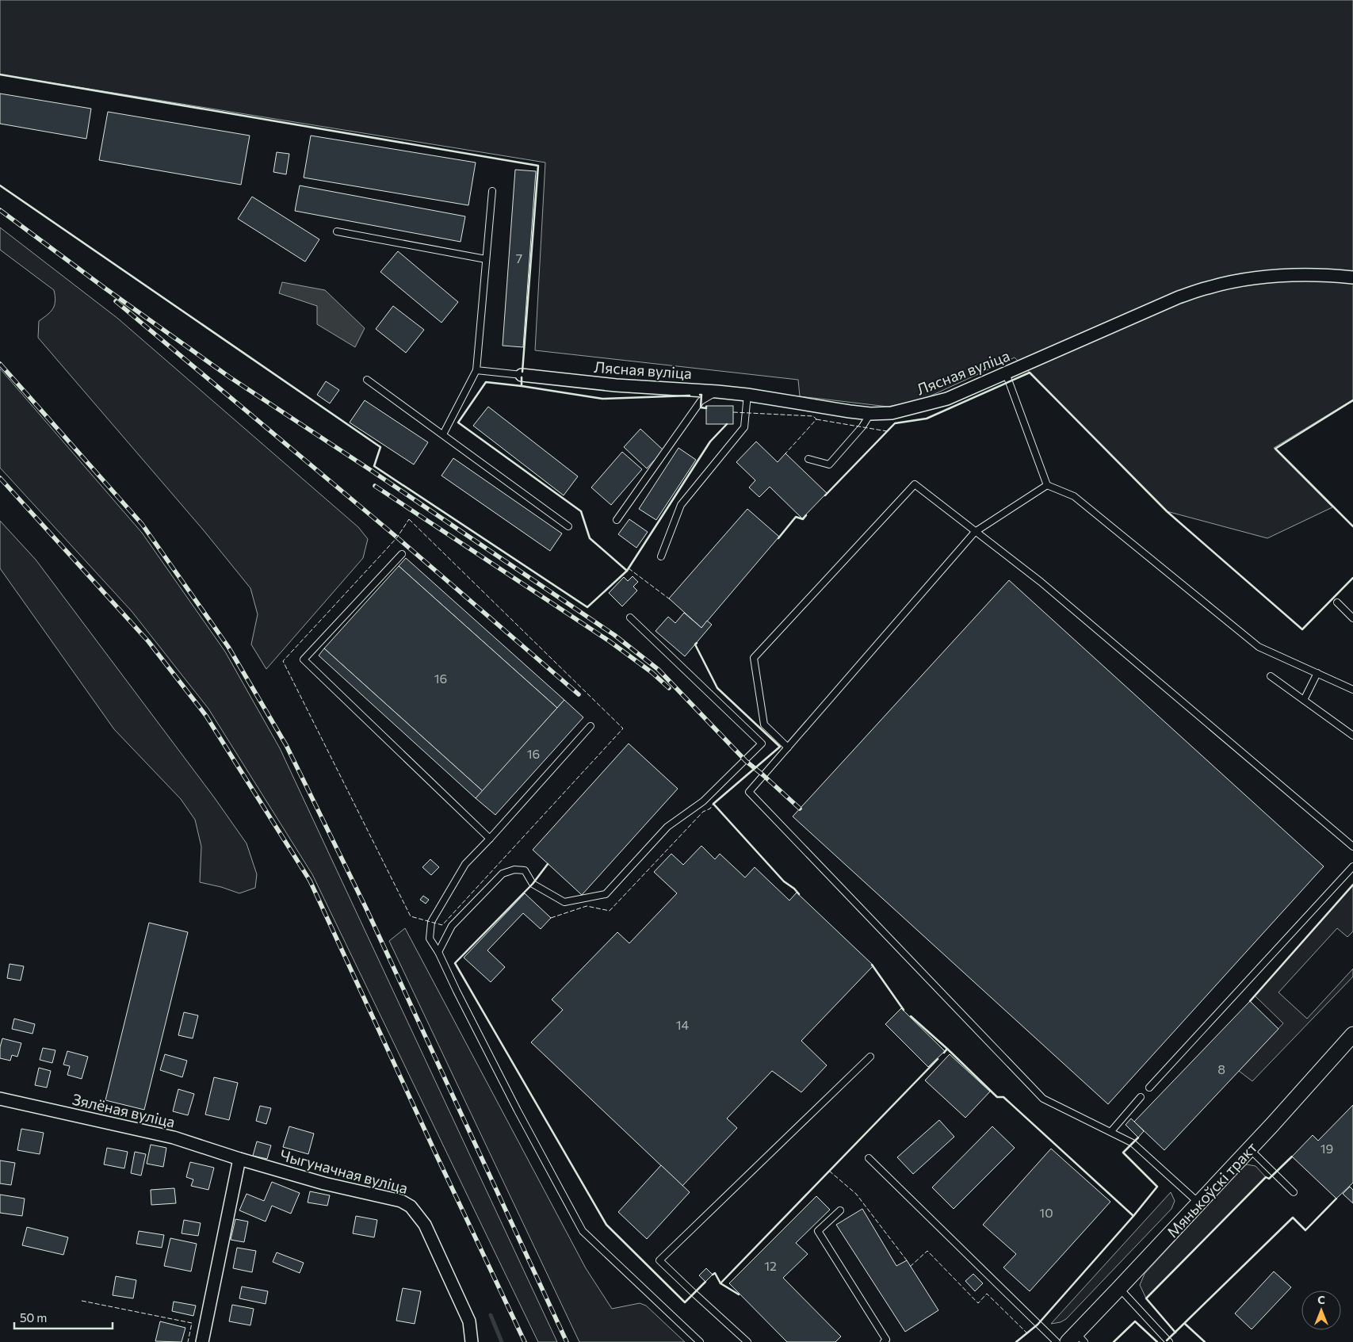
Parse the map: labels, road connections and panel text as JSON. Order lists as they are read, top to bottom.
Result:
{
  "streets": {
    "street": [
      "Лясная вуліца",
      "Зялёная вуліца",
      "Чыгуначная вуліца",
      "Мянькоўскі тракт"
    ]
  },
  "crossings": [
    ["Зялёная вуліца", "Чыгуначная вуліца"]
  ],
  "house_numbers": [
    "7",
    "16",
    "16",
    "14",
    "8",
    "19",
    "10",
    "12"
  ],
  "scale_bar": "50 m",
  "north": "top"
}
